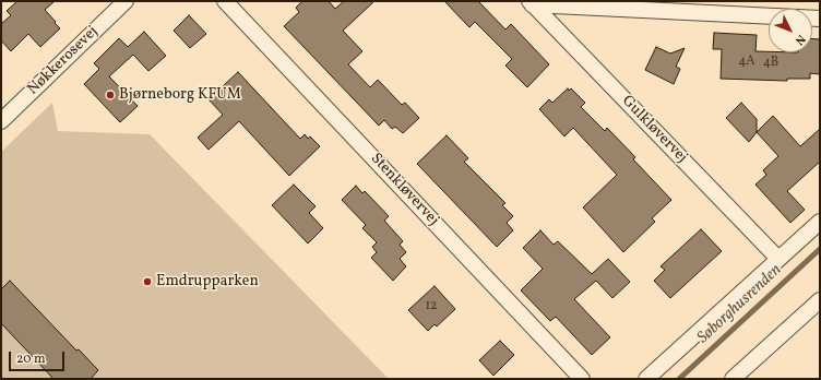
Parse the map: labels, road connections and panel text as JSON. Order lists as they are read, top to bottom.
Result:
{
  "streets": {
    "street": ["Nøkkerosevej", "Gulkløvervej", "Stenkløvervej"]
  },
  "water": ["Søborghusrenden"],
  "places": ["Bjørneborg KFUM", "Emdrupparken"],
  "house_numbers": ["4A", "4B", "12"],
  "scale_bar": "20 m",
  "north": "bottom right"
}
